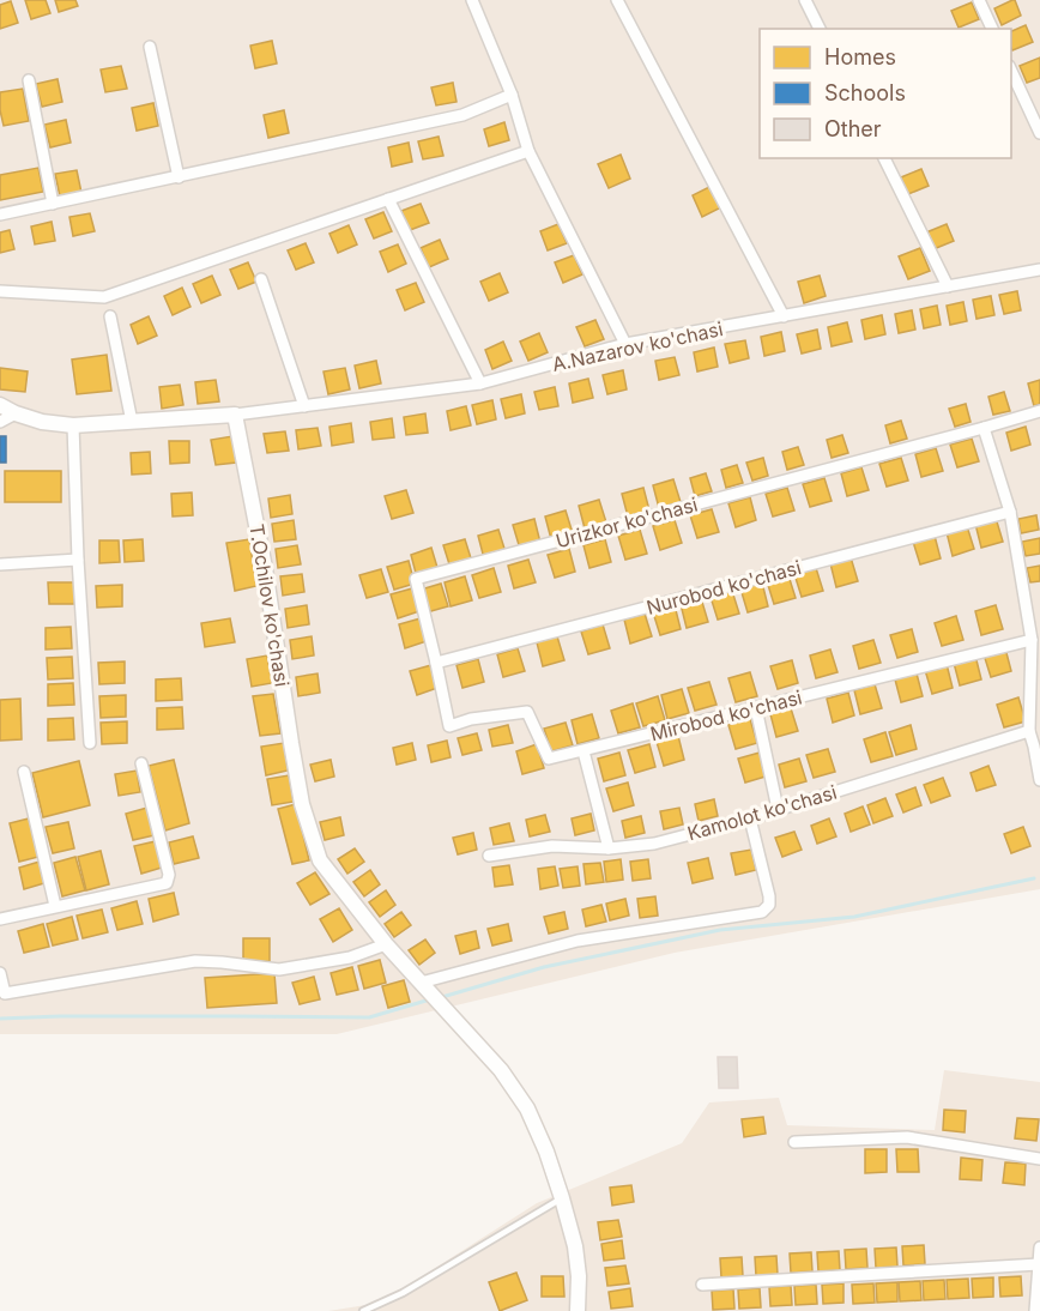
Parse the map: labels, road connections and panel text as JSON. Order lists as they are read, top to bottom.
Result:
{
  "streets": {
    "main road": ["T.Ochilov ko'chasi"],
    "street": [
      "A.Nazarov ko'chasi",
      "Urizkor ko'chasi",
      "Nurobod ko'chasi",
      "Mirobod ko'chasi",
      "Kamolot ko'chasi"
    ]
  },
  "crossings": [
    ["A.Nazarov ko'chasi", "T.Ochilov ko'chasi"],
    ["Urizkor ko'chasi", "Nurobod ko'chasi"],
    ["Urizkor ko'chasi", "Mirobod ko'chasi"]
  ],
  "legend": ["Homes", "Schools", "Other"]
}
